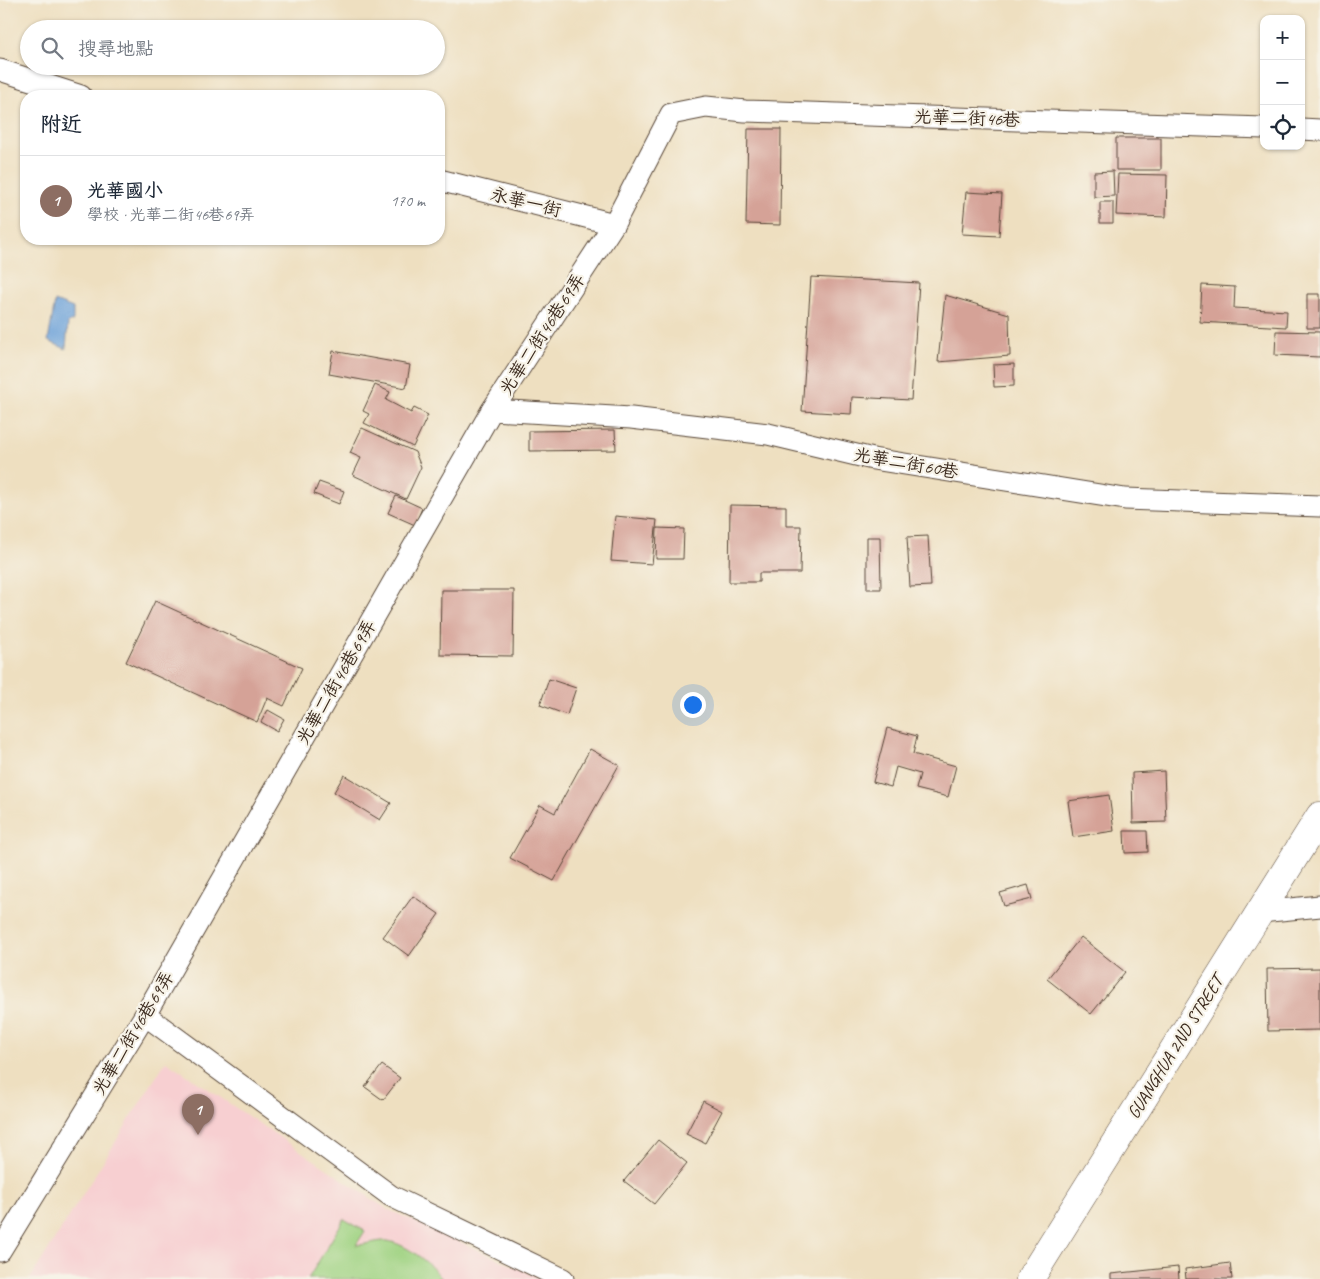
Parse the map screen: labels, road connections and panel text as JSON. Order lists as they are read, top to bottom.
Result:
{
  "streets": {
    "street": [
      "光華二街46巷",
      "永華一街",
      "光華二街46巷69弄",
      "光華二街60巷",
      "GUANGHUA 2ND STREET"
    ]
  },
  "crossings": [
    ["光華二街46巷", "光華二街46巷69弄"],
    ["永華一街", "光華二街46巷69弄"],
    ["光華二街46巷69弄", "光華二街60巷"]
  ],
  "page": {
    "map_buttons": ["+", "−"],
    "search": "搜尋地點",
    "heading": "附近",
    "list": [
      {
        "mark": "1",
        "name": "光華國小",
        "note": "學校 · 光華二街46巷69弄",
        "value": "170 m"
      }
    ],
    "pins": "1"
  }
}
